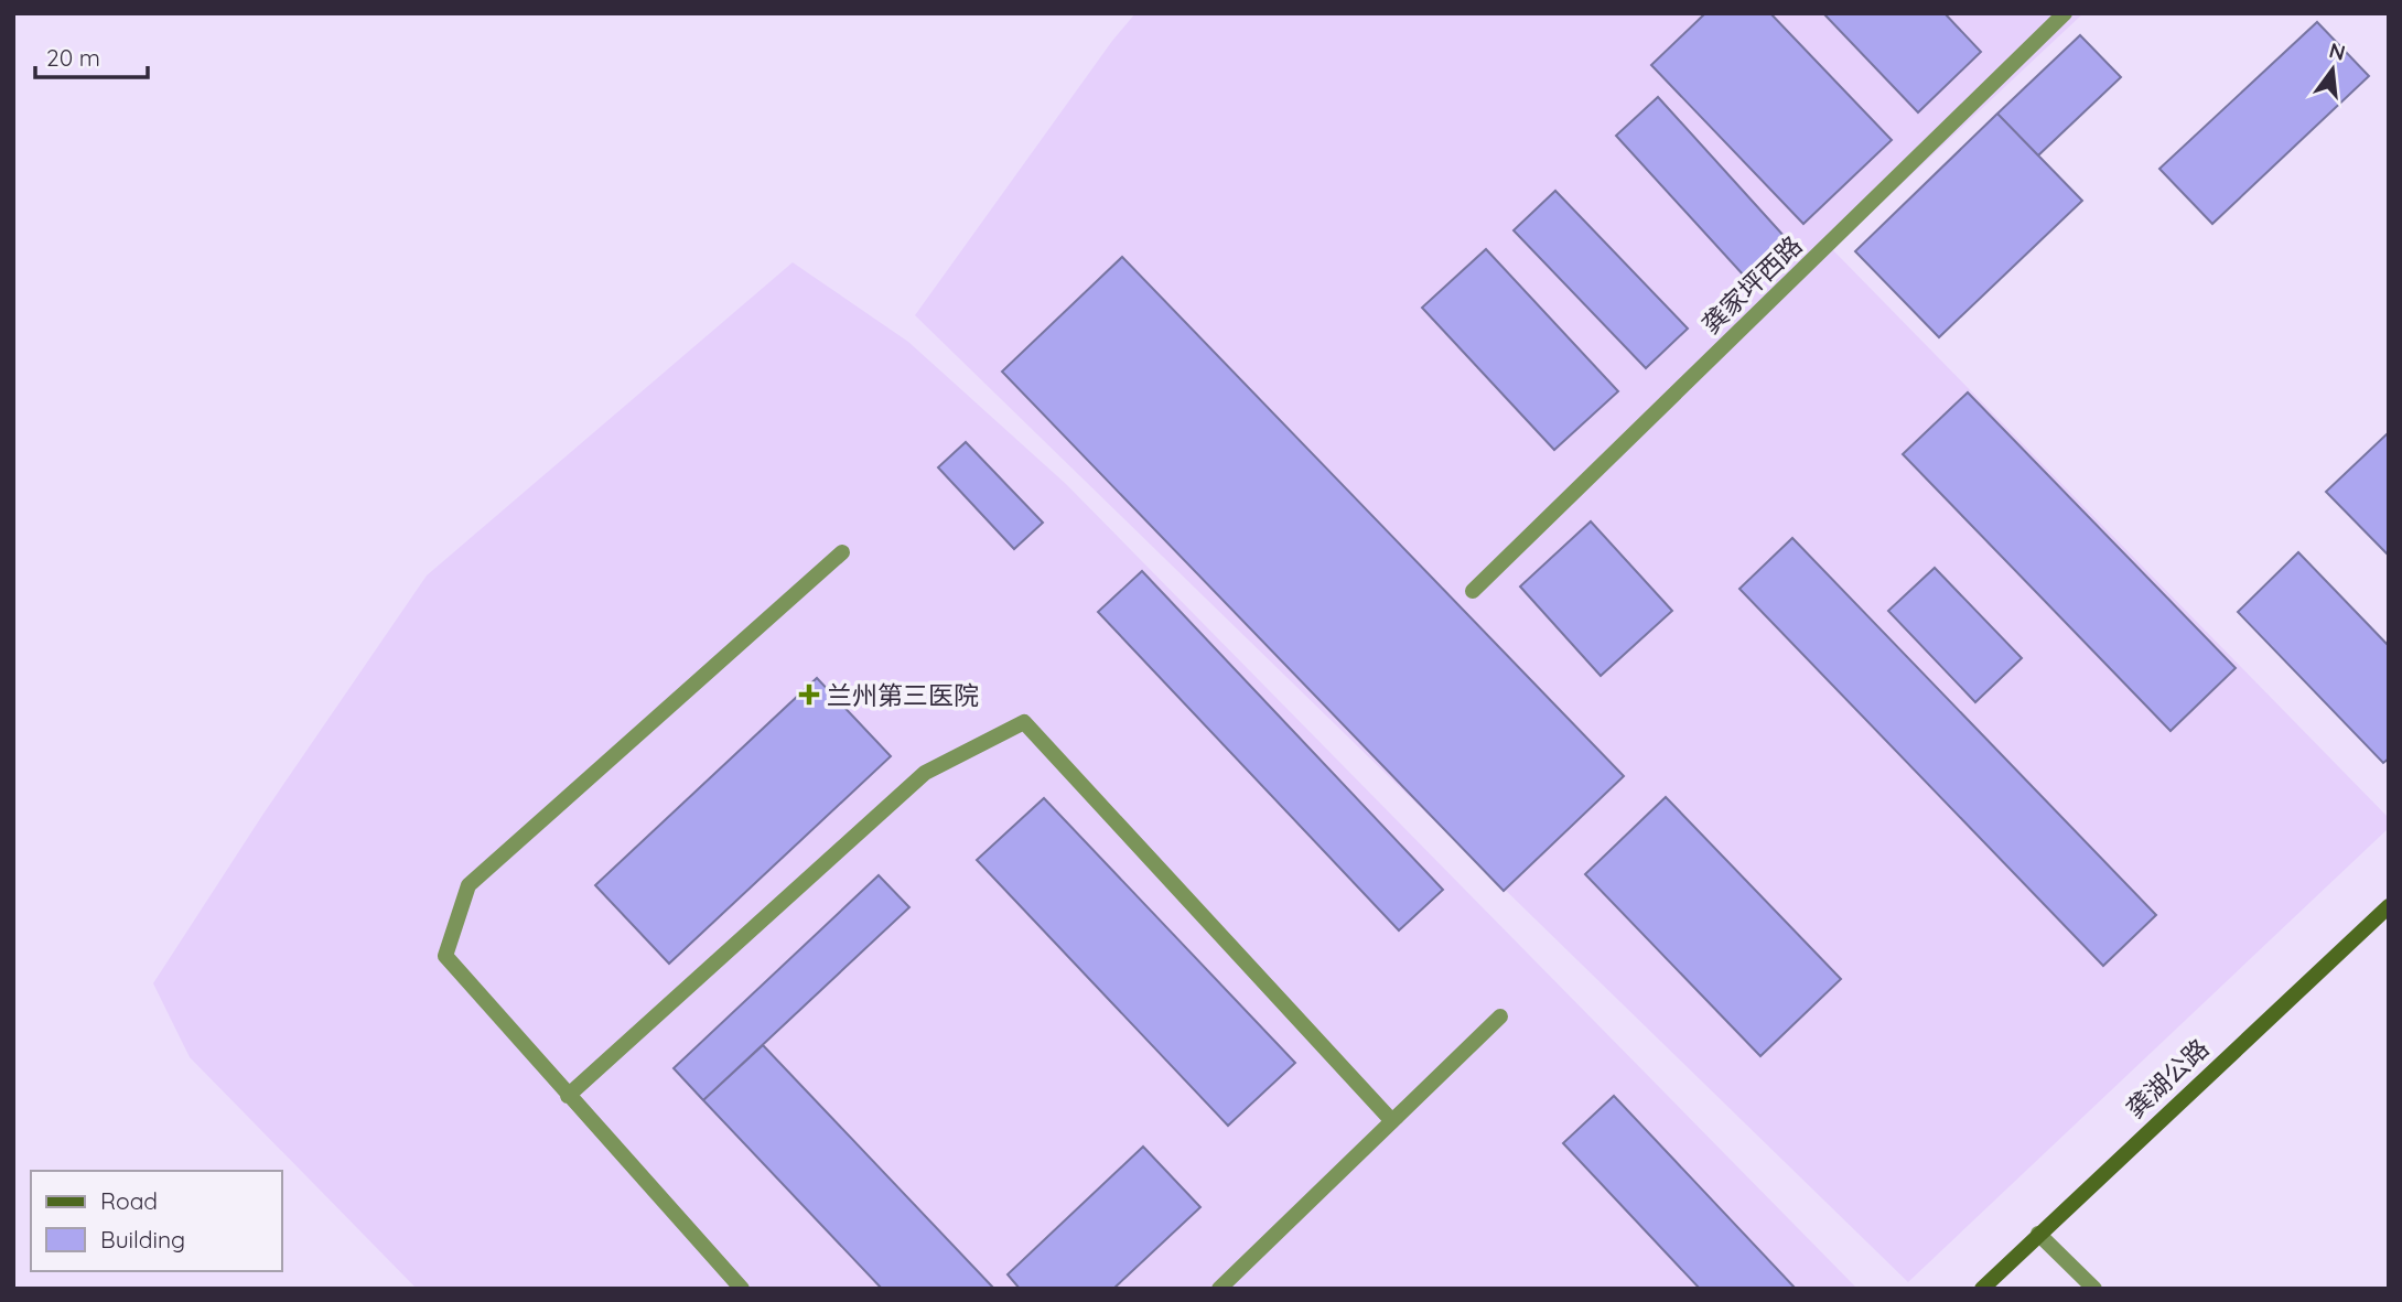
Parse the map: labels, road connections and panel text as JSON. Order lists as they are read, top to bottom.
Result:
{
  "streets": {
    "main road": ["龚湖公路"],
    "street": ["龚家坪西路"]
  },
  "places": {
    "health": ["兰州第三医院"]
  },
  "legend": ["Road", "Building"],
  "scale_bar": "20 m",
  "north": "top"
}
